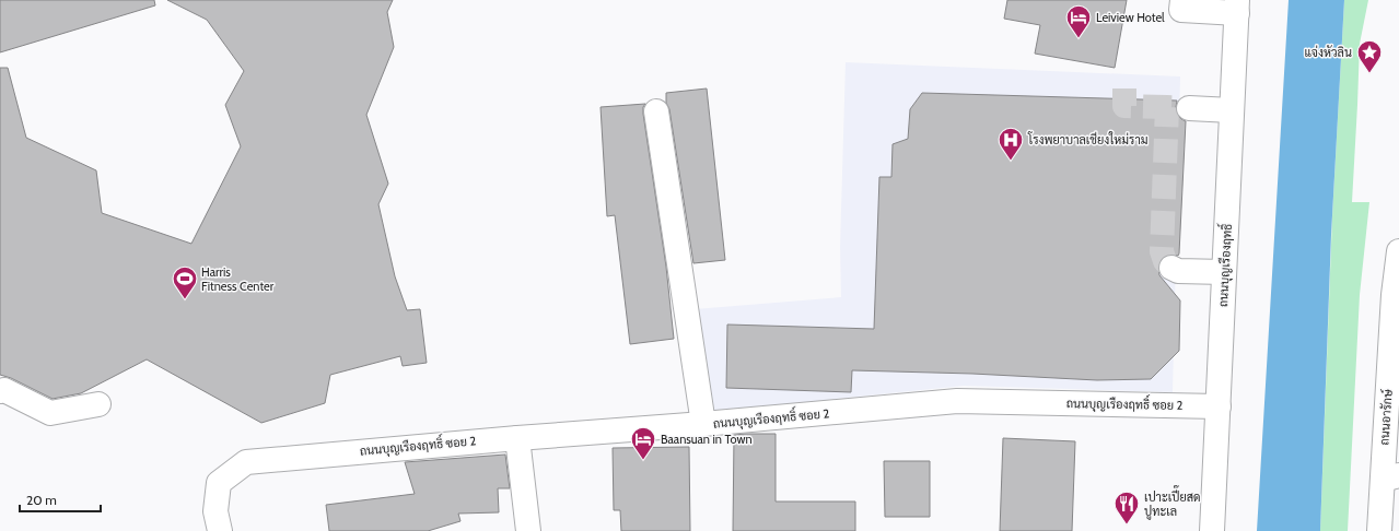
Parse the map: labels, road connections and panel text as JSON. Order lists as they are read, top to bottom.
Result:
{
  "streets": {
    "street": ["ถนนบุญเรืองฤทธิ์", "ถนนบุญเรืองฤทธิ์ ซอย 2", "ถนนอารักษ์"]
  },
  "crossings": [
    ["ถนนบุญเรืองฤทธิ์", "ถนนบุญเรืองฤทธิ์ ซอย 2"]
  ],
  "places": {
    "hotel": ["Leiview Hotel", "Baansuan in Town"],
    "place": ["แจ่งหัวลิน"],
    "hospital": ["โรงพยาบาลเชียงใหม่ราม"],
    "sports": ["Harris Fitness Center"],
    "restaurant": ["เปาะเปี๊ยสด ปูทะเล"]
  },
  "scale_bar": "20 m"
}
